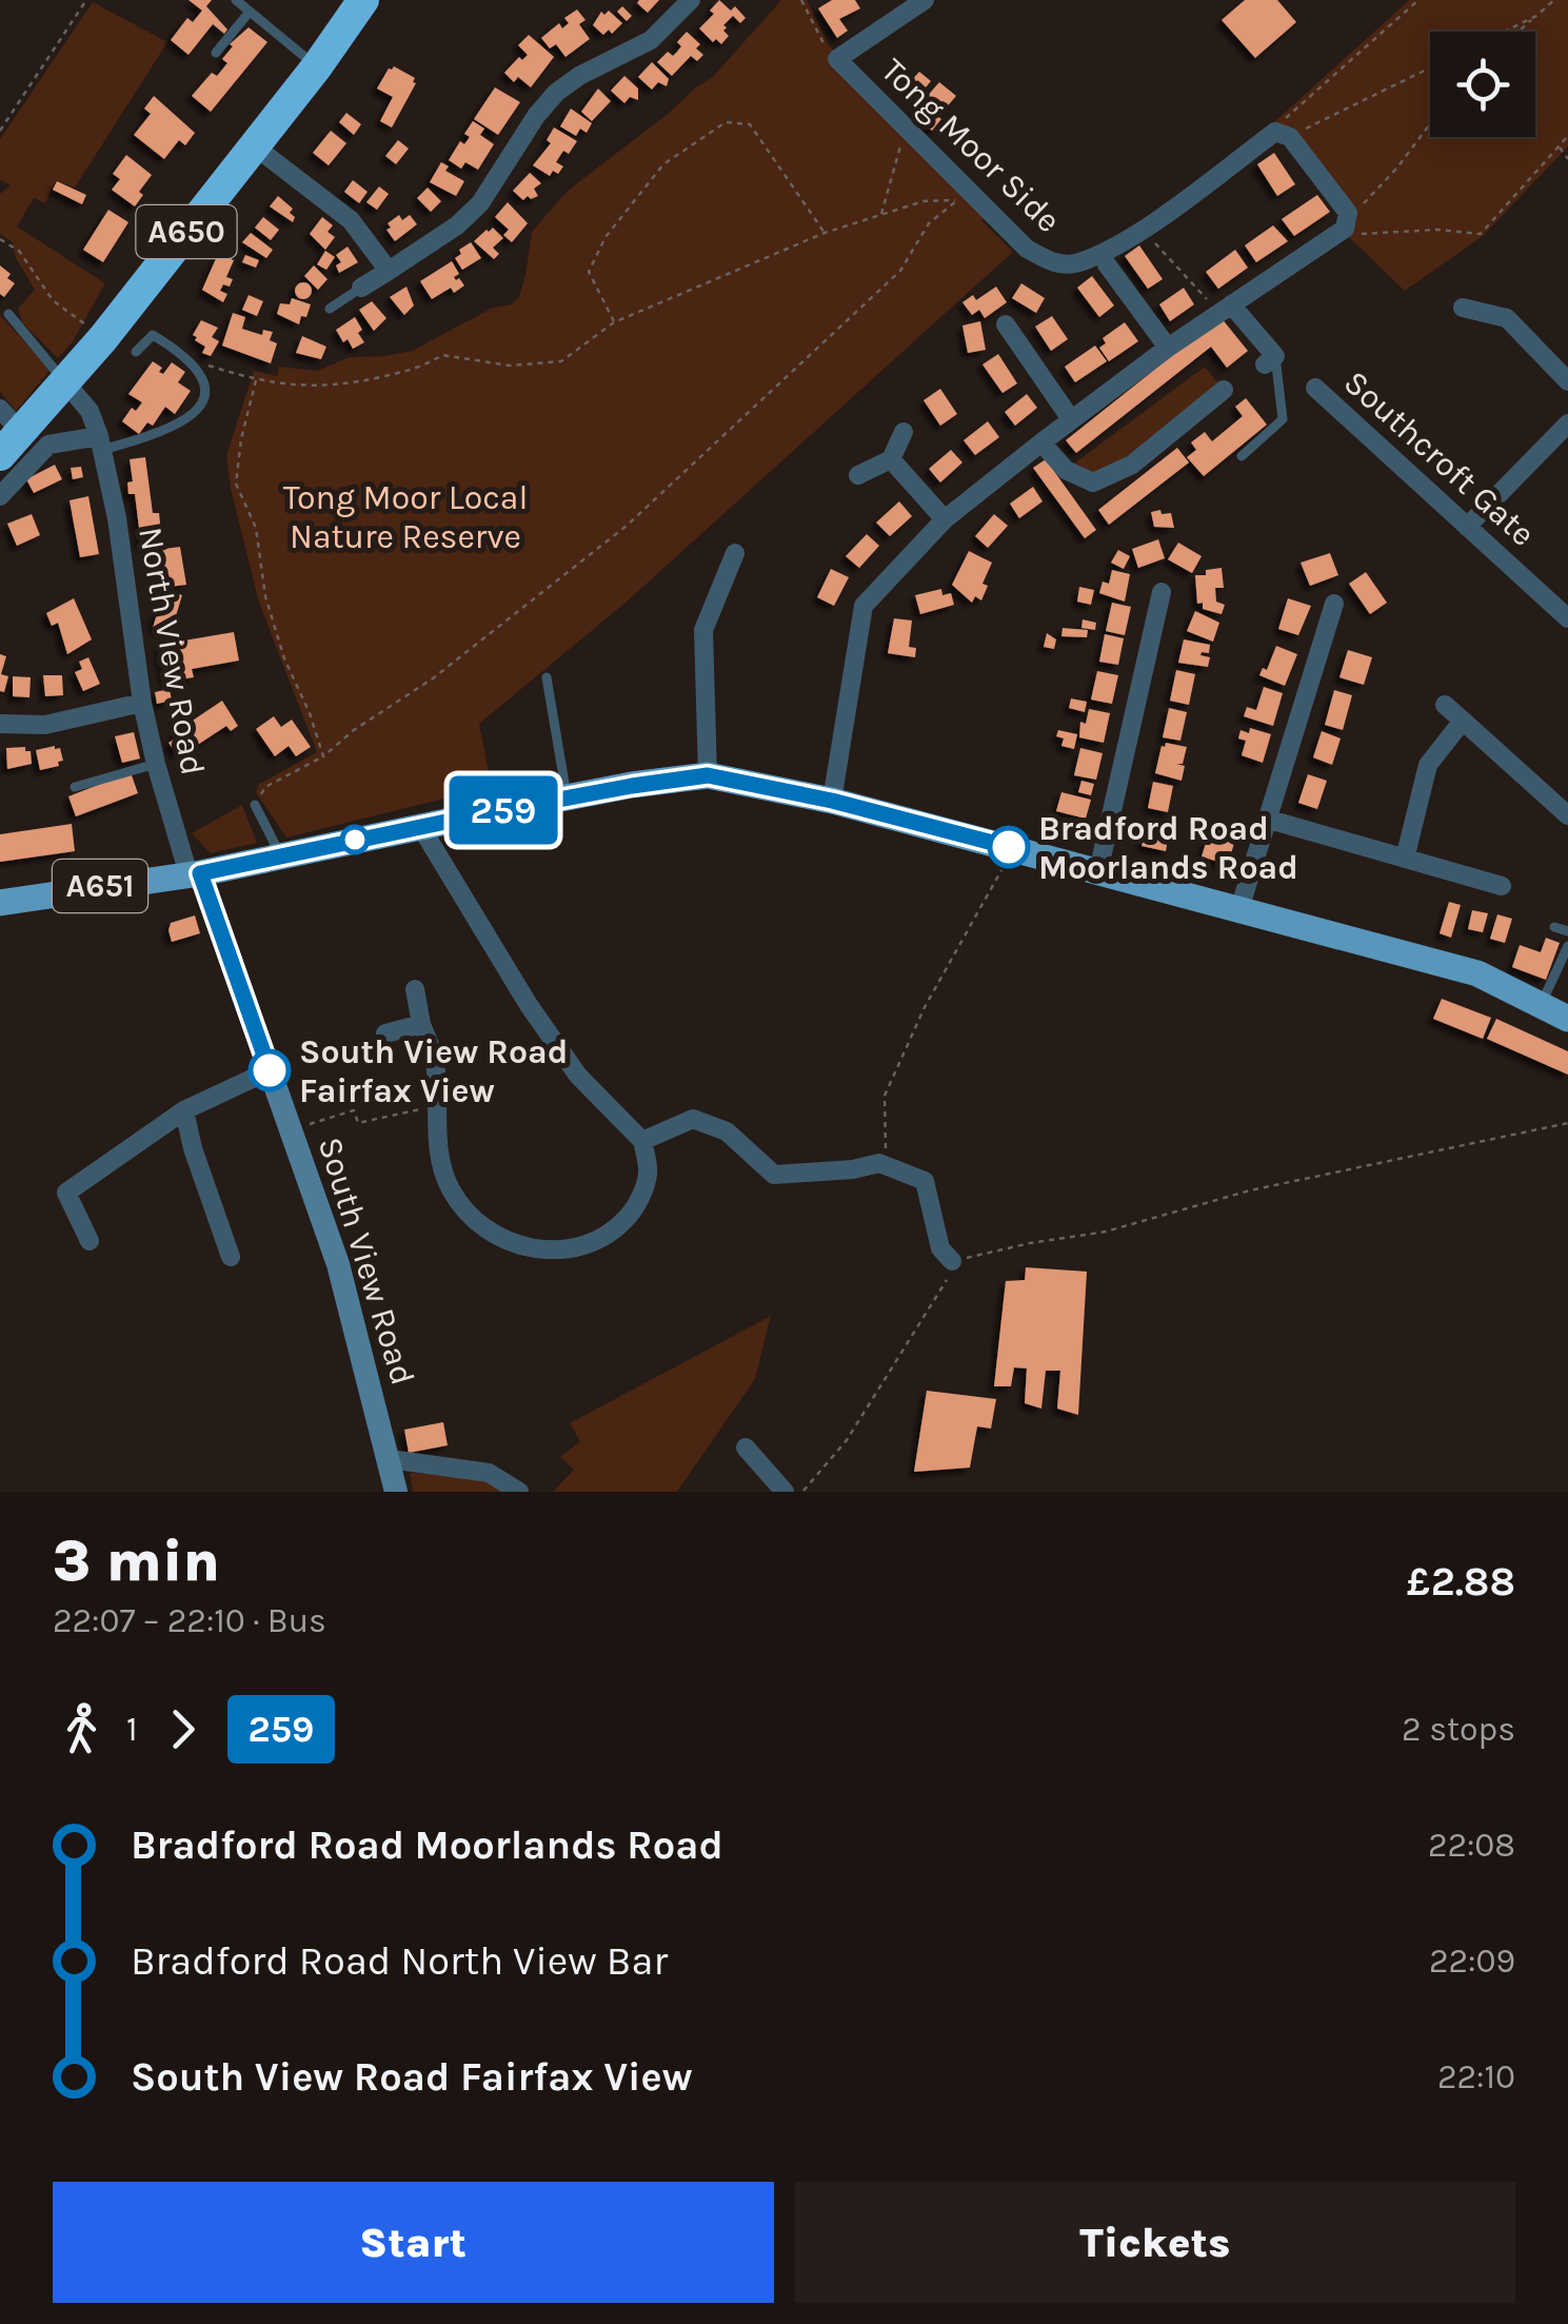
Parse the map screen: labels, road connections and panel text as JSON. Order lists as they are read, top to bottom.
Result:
{
  "streets": {
    "highway": ["A650"],
    "main road": ["A651"],
    "street": [
      "Tong Moor Side",
      "Southcroft Gate",
      "North View Road",
      "South View Road"
    ]
  },
  "crossings": [
    ["A650", "North View Road"],
    ["North View Road", "A651"],
    ["North View Road", "South View Road"],
    ["A651", "South View Road"]
  ],
  "parks": ["Tong Moor Local Nature Reserve"],
  "places": ["Bradford Road Moorlands Road", "South View Road Fairfax View"],
  "lines": ["bus line 259"],
  "page": {
    "on_map": "259",
    "heading": ["3 min", "22:07 – 22:10 · Bus", "£2.88"],
    "legs": ["1", "259", "2 stops"],
    "list": [
      {
        "name": "Bradford Road Moorlands Road",
        "value": "22:08"
      },
      {
        "name": "Bradford Road North View Bar",
        "value": "22:09"
      },
      {
        "name": "South View Road Fairfax View",
        "value": "22:10"
      }
    ],
    "buttons": ["Start", "Tickets"]
  }
}
